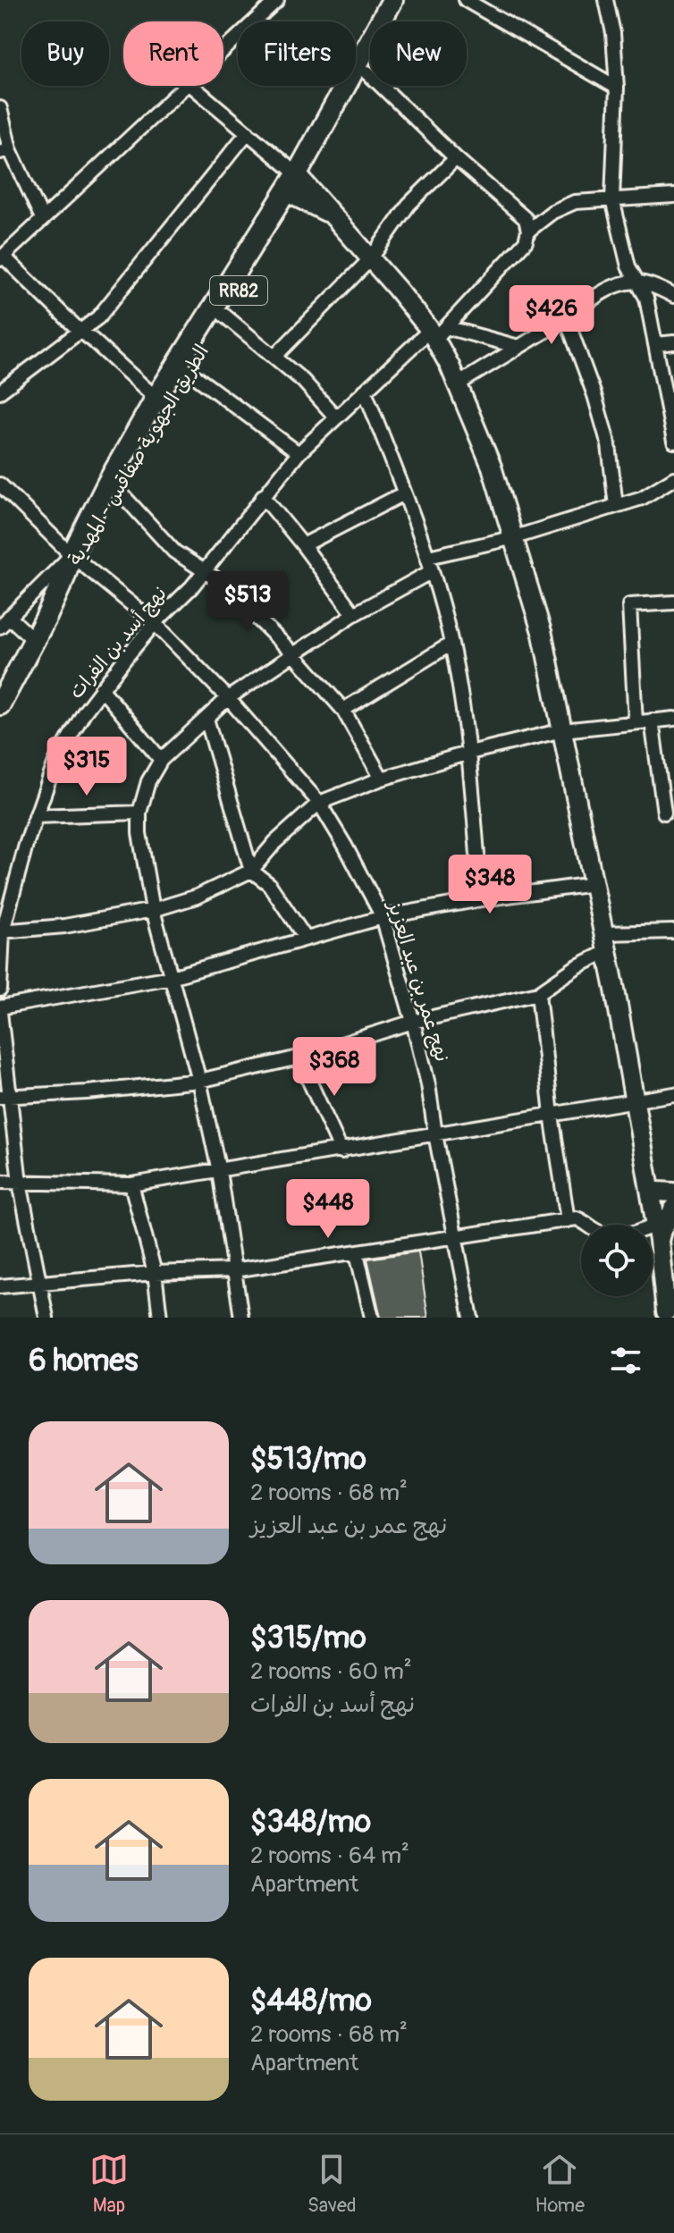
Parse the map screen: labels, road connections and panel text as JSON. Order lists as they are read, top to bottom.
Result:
{
  "streets": {
    "main road": ["RR82", "الطريق الجهوية صفاقس - المهدية"],
    "street": ["نهج أسد بن الفرات", "نهج عمر بن عبد العزيز"]
  },
  "crossings": [
    ["الطريق الجهوية صفاقس - المهدية", "نهج عمر بن عبد العزيز"],
    ["نهج أسد بن الفرات", "نهج عمر بن عبد العزيز"]
  ],
  "page": {
    "chip": [
      "Buy",
      "Rent",
      "Filters",
      "New"
    ],
    "price": [
      "$426",
      "$513",
      "$315",
      "$348",
      "$368",
      "$448"
    ],
    "heading": "6 homes",
    "list": [
      {
        "name": "$513/mo",
        "note": "2 rooms · 68 m² · نهج عمر بن عبد العزيز"
      },
      {
        "name": "$315/mo",
        "note": "2 rooms · 60 m² · نهج أسد بن الفرات"
      },
      {
        "name": "$348/mo",
        "note": "2 rooms · 64 m² · Apartment"
      },
      {
        "name": "$448/mo",
        "note": "2 rooms · 68 m² · Apartment"
      }
    ],
    "tabs": ["Map", "Saved", "Home"]
  }
}
